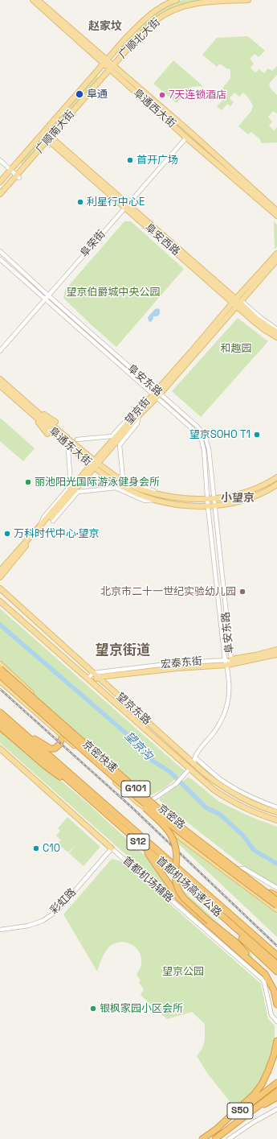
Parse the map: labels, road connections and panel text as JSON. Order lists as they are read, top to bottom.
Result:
{
  "streets": {
    "highway": [
      "京密快速",
      "G101",
      "S12",
      "首都机场高速公路",
      "S50"
    ],
    "main road": [
      "广顺北大街",
      "阜通西大街",
      "广顺南大街",
      "阜安西路",
      "望京街",
      "阜通东大街",
      "宏泰东街",
      "望京东路",
      "京密路",
      "首都机场辅路"
    ],
    "street": ["阜荣街", "阜安东路", "彩虹路"]
  },
  "crossings": [
    ["广顺北大街", "阜通西大街"],
    ["广顺北大街", "广顺南大街"],
    ["阜通西大街", "广顺南大街"],
    ["阜通西大街", "阜荣街"],
    ["广顺南大街", "阜安西路"],
    ["阜安西路", "阜荣街"],
    ["阜安西路", "望京街"],
    ["阜荣街", "阜安东路"],
    ["阜安东路", "望京街"],
    ["阜安东路", "阜通东大街"],
    ["阜安东路", "宏泰东街"],
    ["望京街", "阜通东大街"],
    ["宏泰东街", "望京东路"],
    ["首都机场辅路", "彩虹路"]
  ],
  "districts": ["赵家坟", "小望京", "望京街道"],
  "water": ["望京沟"],
  "parks": ["望京伯爵城中央公园", "和趣园", "望京公园"],
  "places": [
    "阜通",
    "7天连锁酒店",
    "首开广场",
    "利星行中心E",
    "望京SOHO T1",
    "丽池阳光国际游泳健身会所",
    "万科时代中心·望京",
    "北京市二十一世纪实验幼儿园",
    "C10",
    "银枫家园小区会所"
  ]
}
